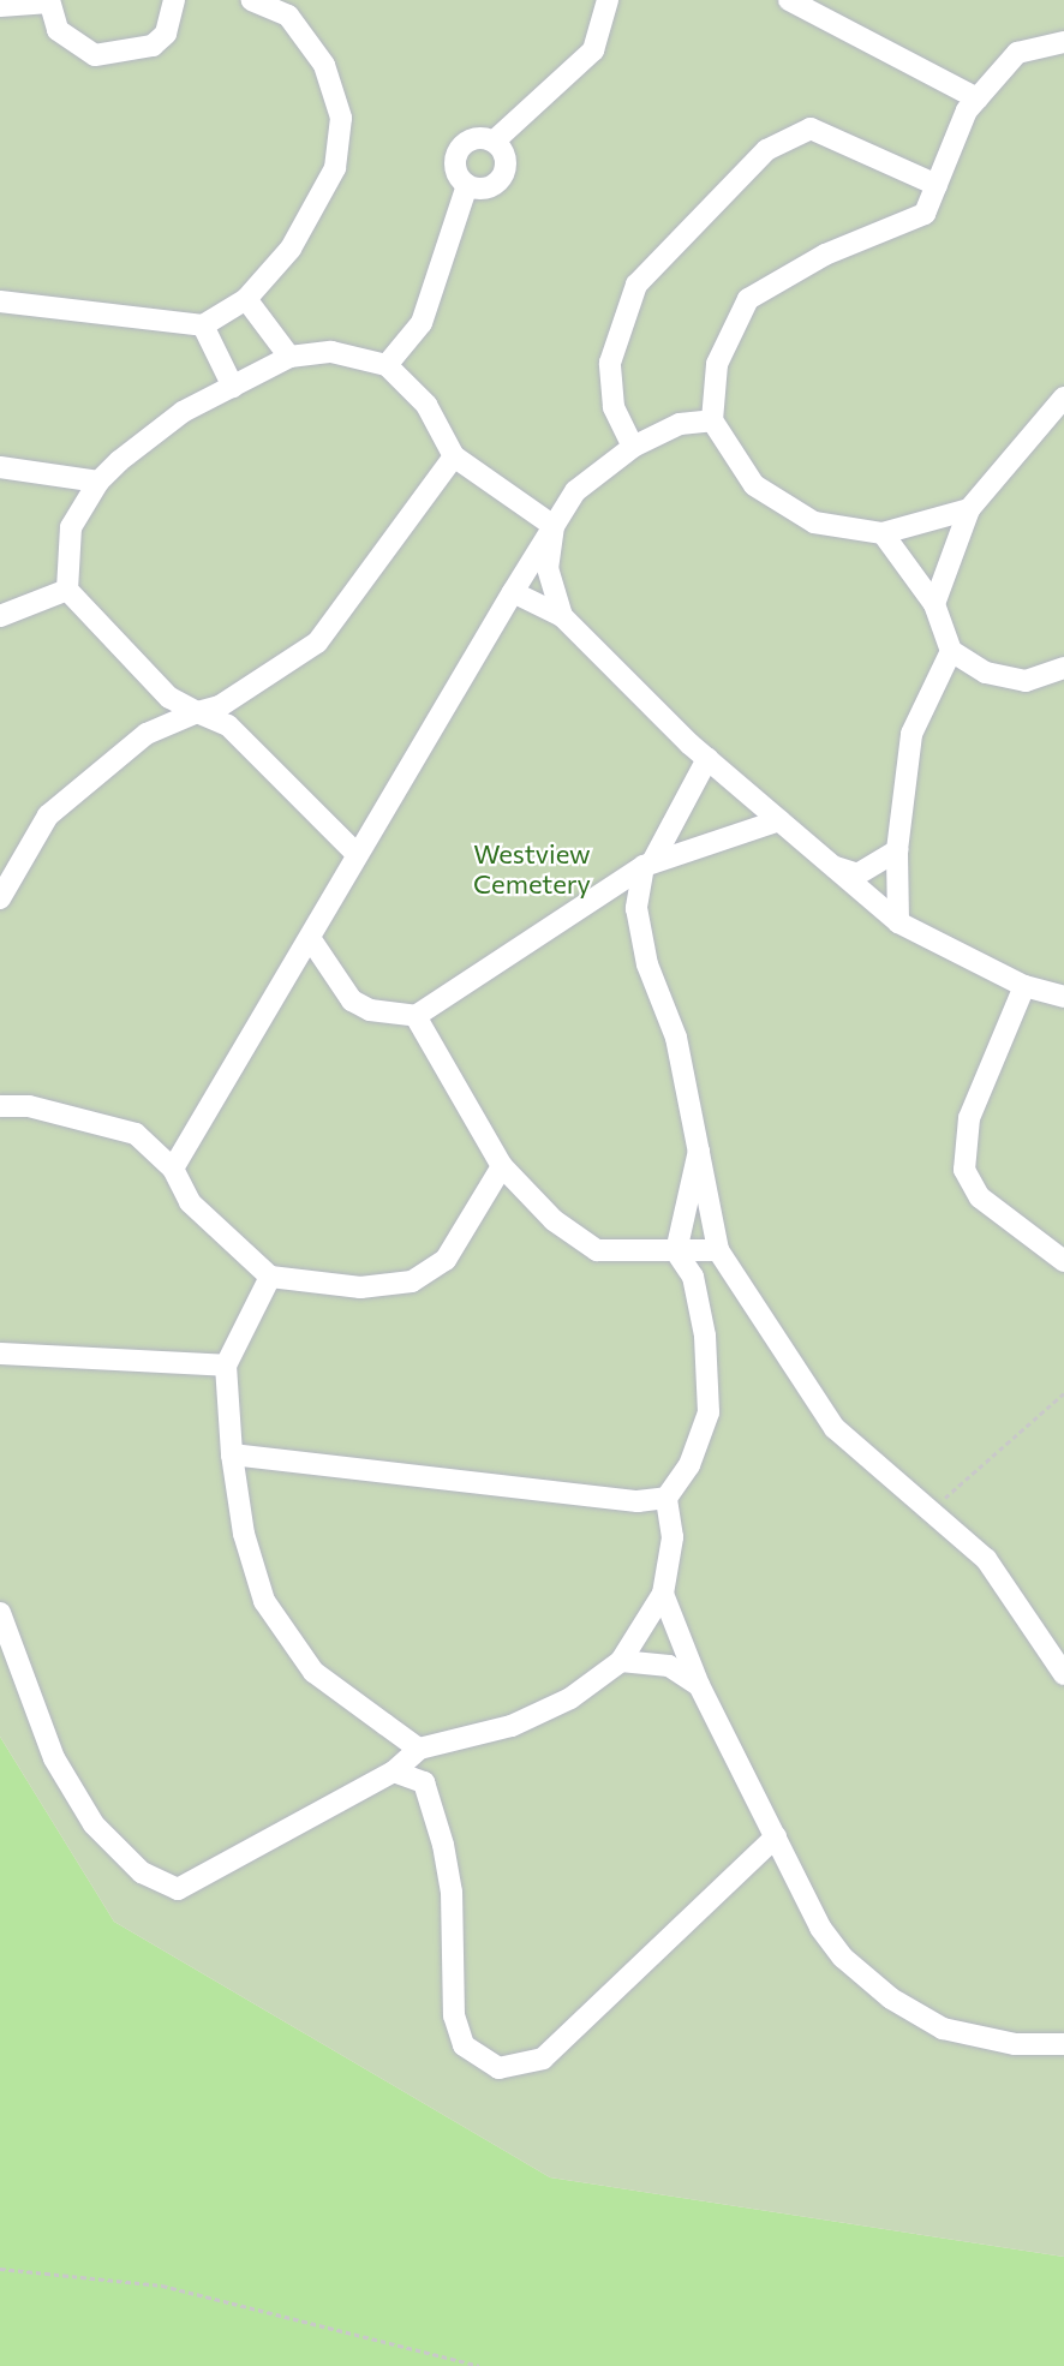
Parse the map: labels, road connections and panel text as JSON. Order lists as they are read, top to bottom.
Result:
{
  "parks": ["Westview Cemetery"]
}
